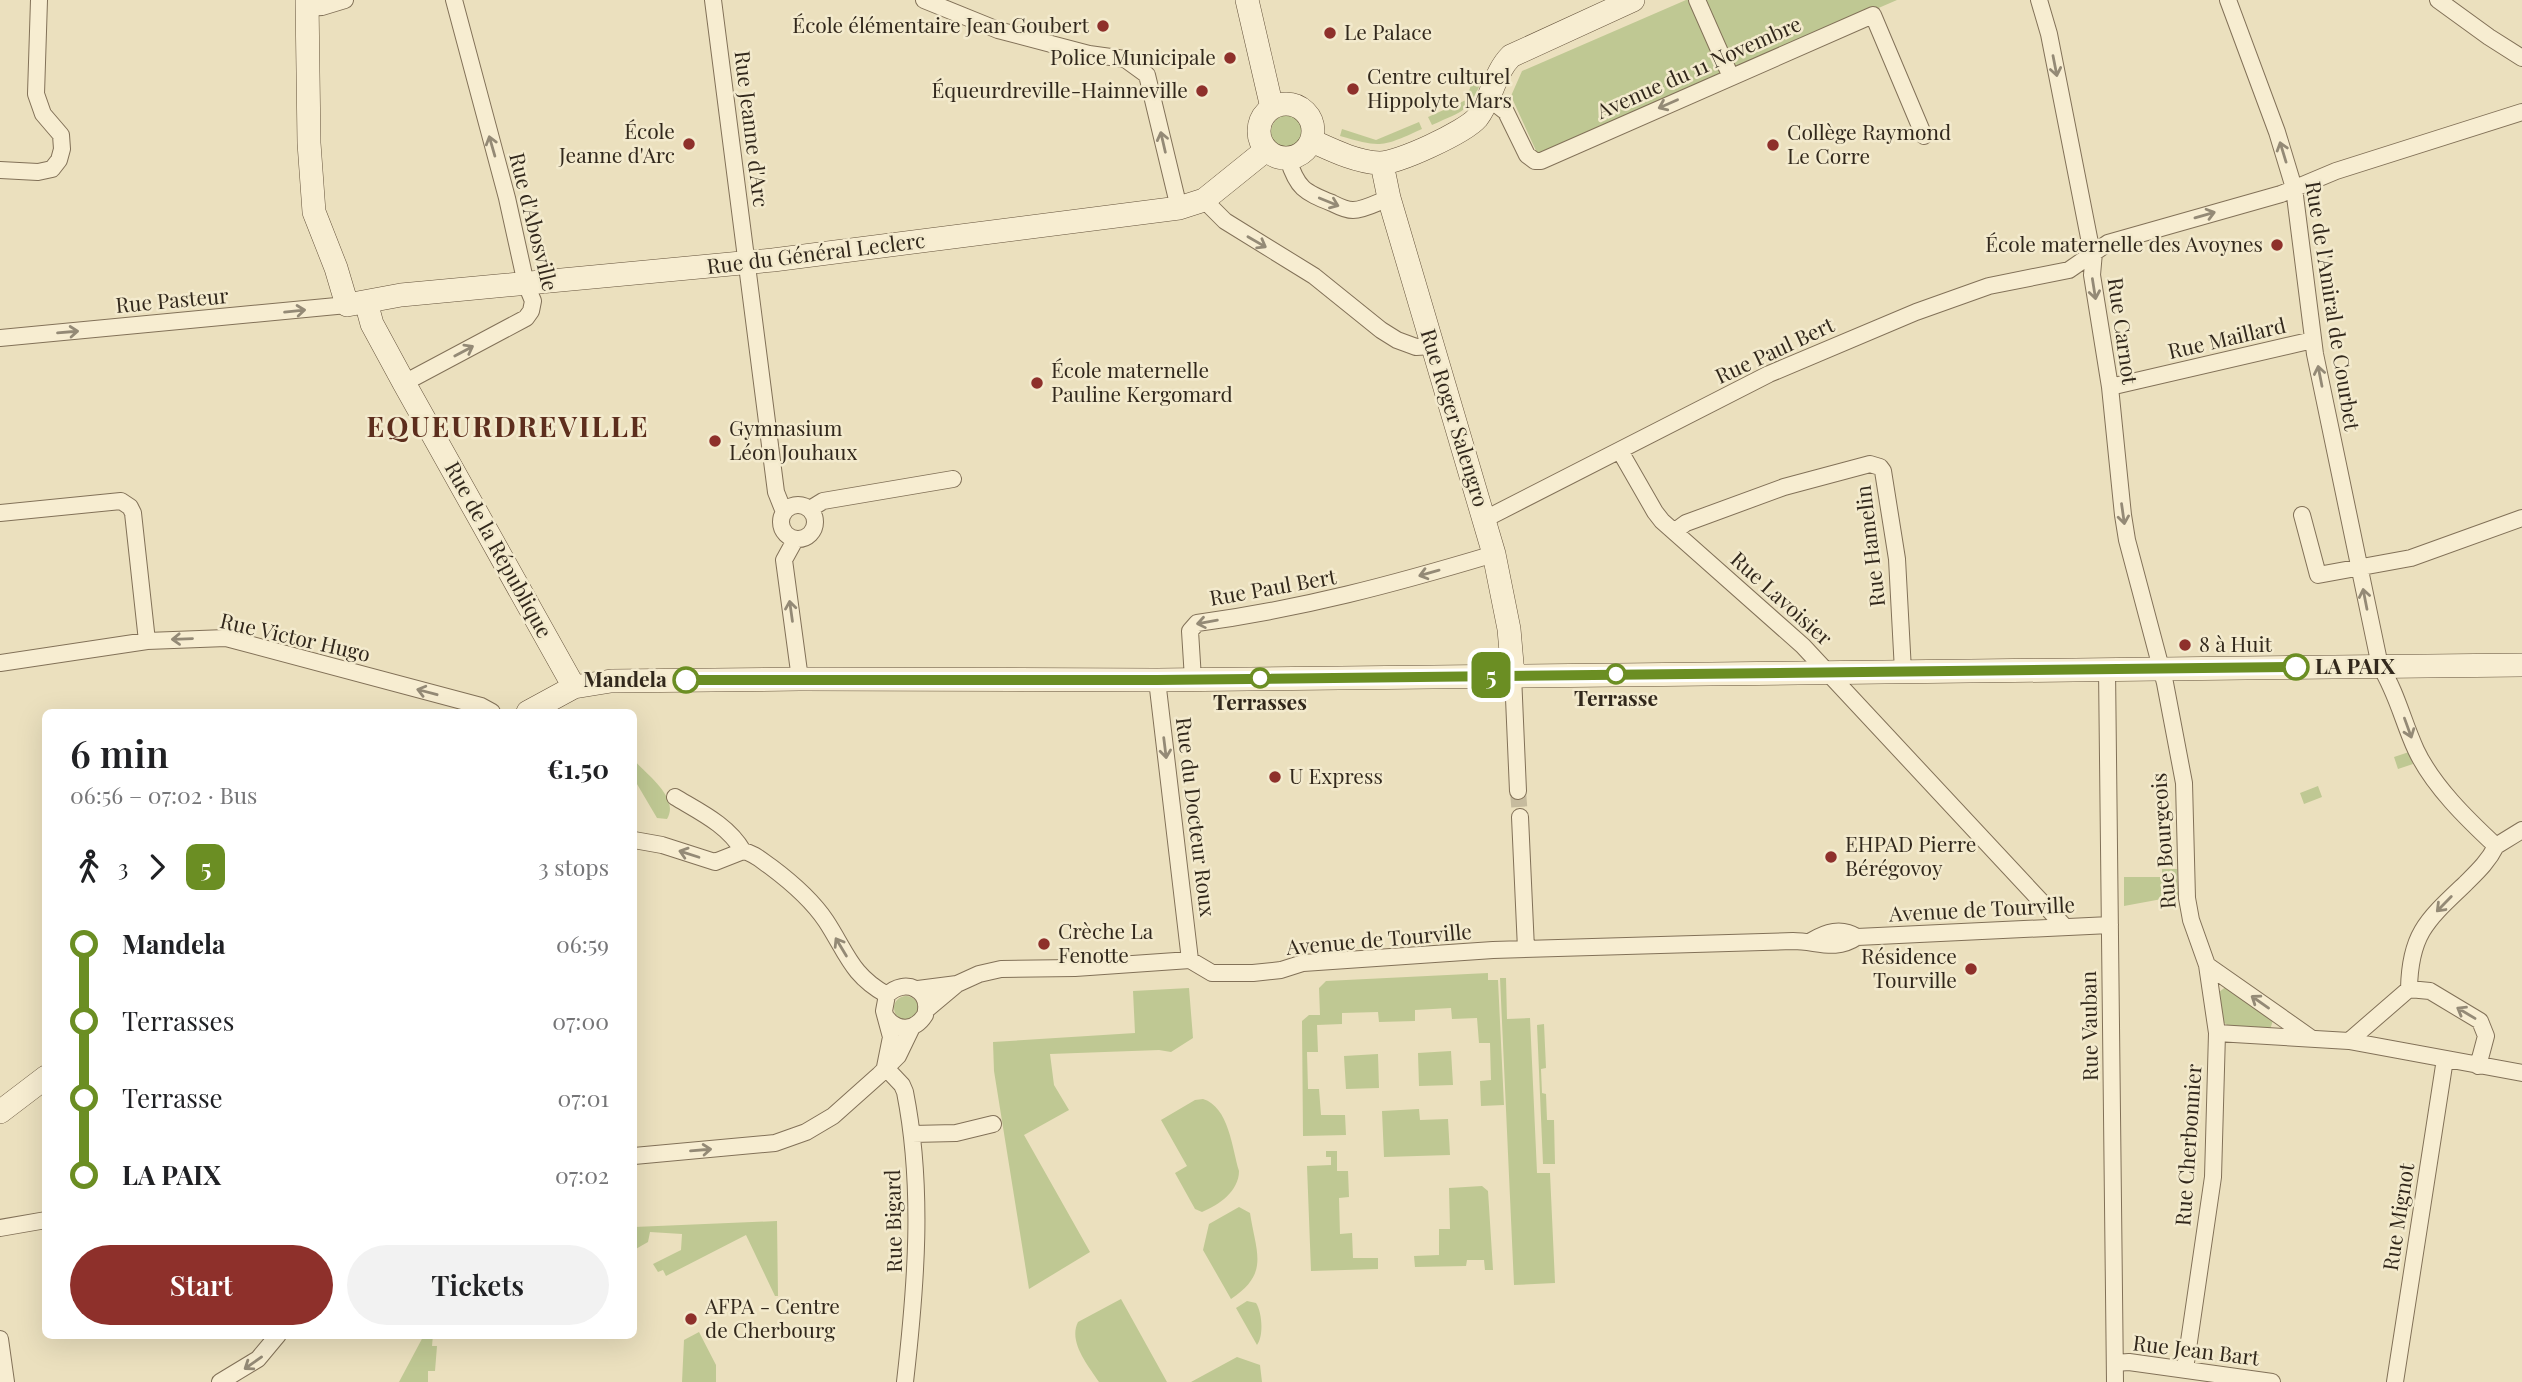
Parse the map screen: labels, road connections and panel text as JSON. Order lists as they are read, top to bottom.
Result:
{
  "streets": {
    "main road": ["Rue du Général Leclerc", "Rue Roger Salengro", "Rue de la République"],
    "street": [
      "Avenue du 11 Novembre",
      "Rue Jeanne d'Arc",
      "Rue d'Abosville",
      "Rue Pasteur",
      "Rue de l'Amiral de Courbet",
      "Rue Carnot",
      "Rue Maillard",
      "Rue Paul Bert",
      "Rue Hamelin",
      "Rue Lavoisier",
      "Rue Victor Hugo",
      "Rue du Docteur Roux",
      "Rue Bourgeois",
      "Avenue de Tourville",
      "Rue Vauban",
      "Rue Cherbonnier",
      "Rue Mignot",
      "Rue Bigard",
      "Rue Jean Bart"
    ]
  },
  "crossings": [
    ["Rue Jeanne d'Arc", "Rue du Général Leclerc"],
    ["Rue d'Abosville", "Rue du Général Leclerc"],
    ["Rue d'Abosville", "Rue de la République"],
    ["Rue du Général Leclerc", "Rue Pasteur"],
    ["Rue du Général Leclerc", "Rue de la République"],
    ["Rue Pasteur", "Rue de la République"],
    ["Rue de l'Amiral de Courbet", "Rue Maillard"],
    ["Rue de l'Amiral de Courbet", "Rue Paul Bert"],
    ["Rue Carnot", "Rue Maillard"],
    ["Rue Carnot", "Rue Paul Bert"],
    ["Rue Carnot", "Rue Bourgeois"],
    ["Rue Paul Bert", "Rue Roger Salengro"],
    ["Rue Paul Bert", "Rue Lavoisier"],
    ["Rue Hamelin", "Rue Lavoisier"],
    ["Rue Lavoisier", "Avenue de Tourville"],
    ["Rue du Docteur Roux", "Avenue de Tourville"],
    ["Rue Bourgeois", "Rue Cherbonnier"],
    ["Avenue de Tourville", "Rue Vauban"],
    ["Rue Vauban", "Rue Jean Bart"],
    ["Rue Cherbonnier", "Rue Jean Bart"]
  ],
  "one_way": [
    "Avenue du 11 Novembre",
    "Rue d'Abosville",
    "Rue Pasteur",
    "Rue Carnot",
    "Rue Victor Hugo",
    "Rue du Docteur Roux"
  ],
  "districts": ["EQUEURDREVILLE"],
  "places": [
    "École élémentaire Jean Goubert",
    "Le Palace",
    "Police Municipale",
    "Centre culturel Hippolyte Mars",
    "Équeurdreville-Hainneville",
    "École Jeanne d'Arc",
    "Collège Raymond Le Corre",
    "École maternelle des Avoynes",
    "École maternelle Pauline Kergomard",
    "Gymnasium Léon Jouhaux",
    "8 à Huit",
    "LA PAIX",
    "Terrasse",
    "Terrasses",
    "Mandela",
    "U Express",
    "EHPAD Pierre Bérégovoy",
    "Crèche La Fenotte",
    "Résidence Tourville",
    "AFPA - Centre de Cherbourg"
  ],
  "lines": ["bus line 5"],
  "page": {
    "on_map": "5",
    "heading": ["6 min", "06:56 – 07:02 · Bus", "€1.50"],
    "legs": ["3", "5", "3 stops"],
    "list": [
      {
        "name": "Mandela",
        "value": "06:59"
      },
      {
        "name": "Terrasses",
        "value": "07:00"
      },
      {
        "name": "Terrasse",
        "value": "07:01"
      },
      {
        "name": "LA PAIX",
        "value": "07:02"
      }
    ],
    "buttons": ["Start", "Tickets"]
  }
}
